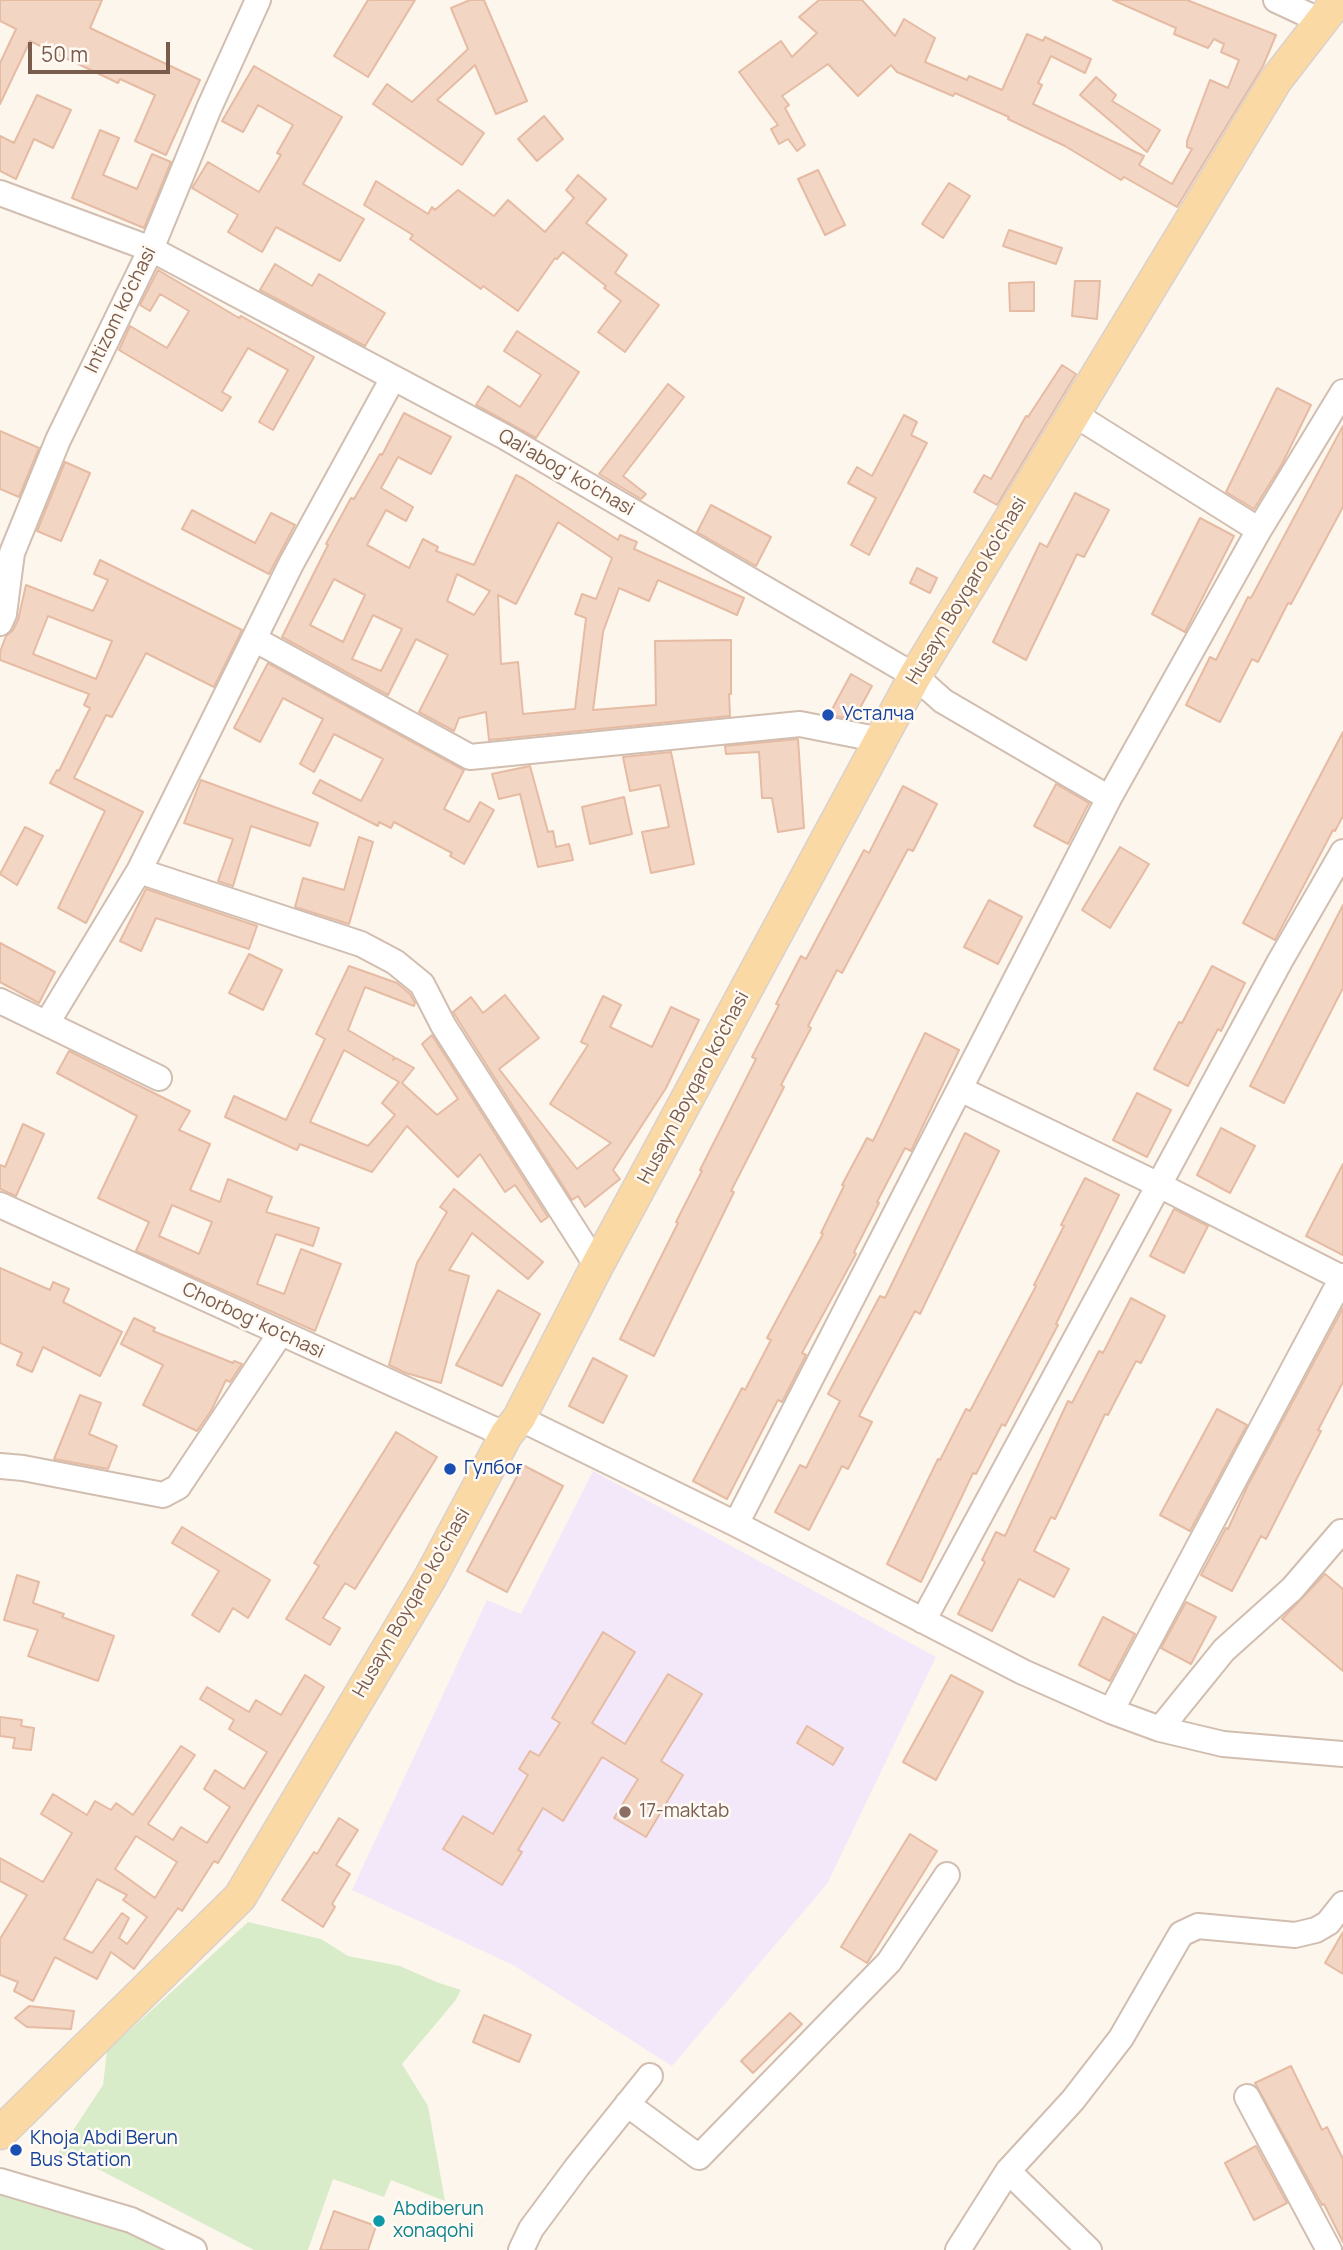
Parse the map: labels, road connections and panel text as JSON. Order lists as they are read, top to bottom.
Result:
{
  "streets": {
    "main road": ["Husayn Boyqaro ko'chasi"],
    "street": ["Intizom ko'chasi", "Qal'abog' ko'chasi", "Сhorbog' ko'chasi"]
  },
  "crossings": [
    ["Intizom ko'chasi", "Qal'abog' ko'chasi"],
    ["Qal'abog' ko'chasi", "Husayn Boyqaro ko'chasi"],
    ["Husayn Boyqaro ko'chasi", "Сhorbog' ko'chasi"]
  ],
  "places": [
    "Усталча",
    "Гулбоғ",
    "17-maktab",
    "Khoja Abdi Berun Bus Station",
    "Abdiberun xonaqohi"
  ],
  "scale_bar": "50 m"
}
